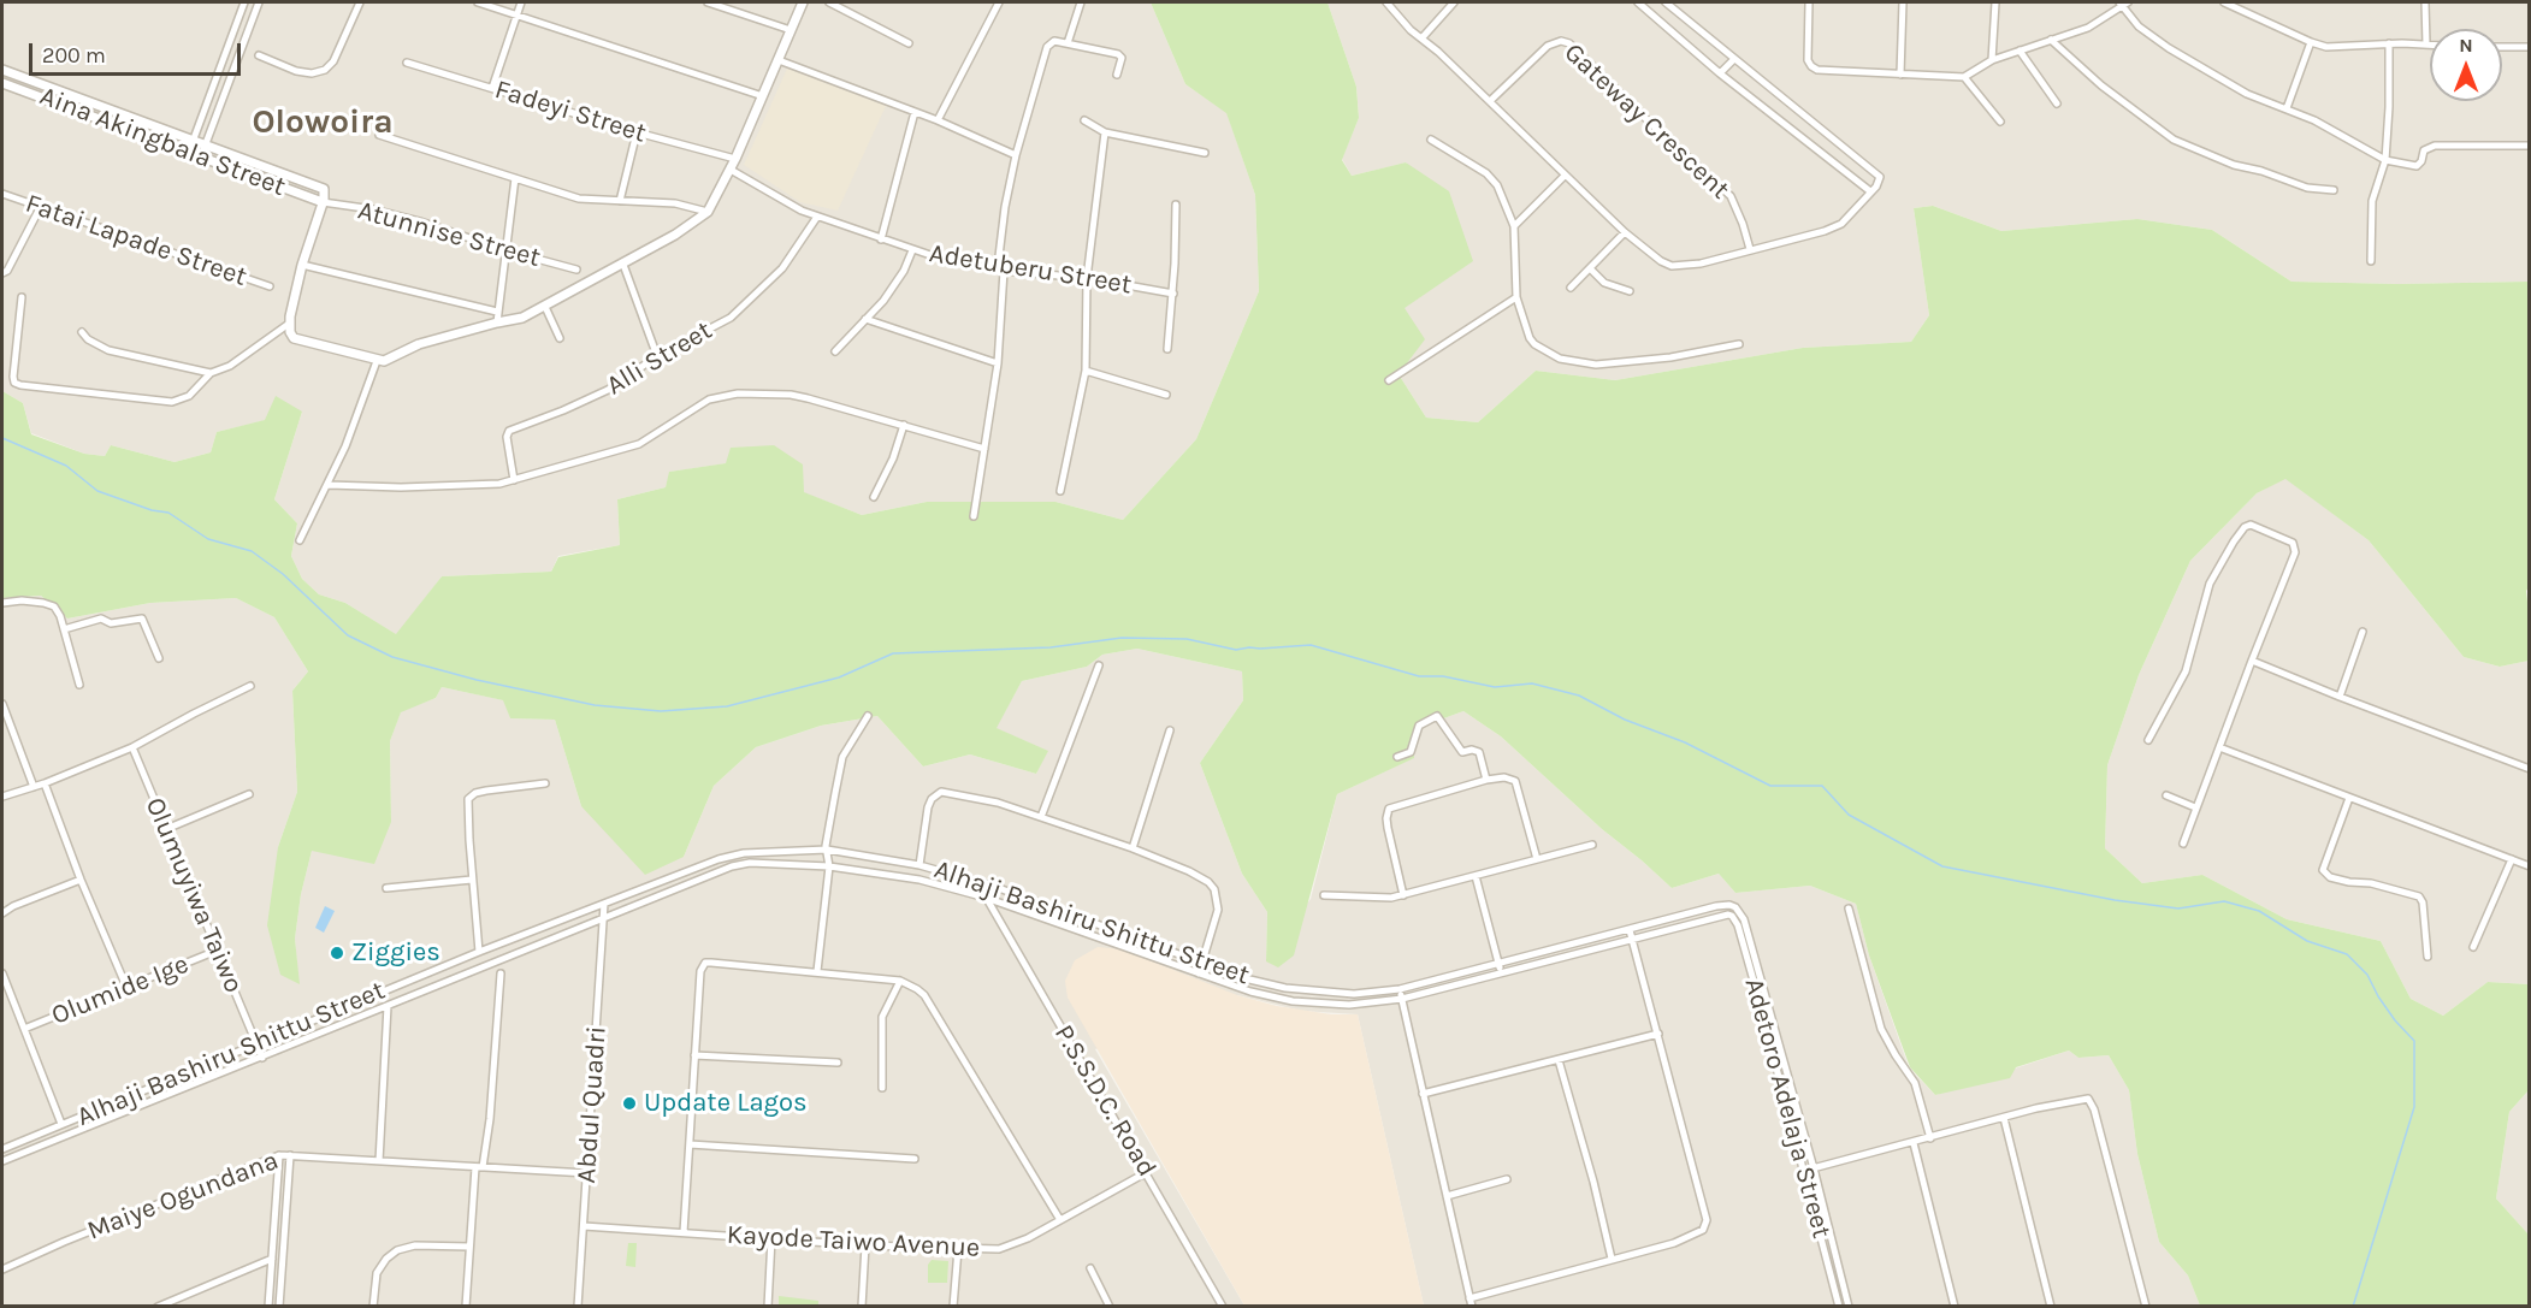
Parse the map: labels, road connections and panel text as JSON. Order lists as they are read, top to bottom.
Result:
{
  "streets": {
    "street": [
      "Fadeyi Street",
      "Gateway Crescent",
      "Aina Akingbala Street",
      "Atunnise Street",
      "Fatai Lapade Street",
      "Adetuberu Street",
      "Alli Street",
      "Olumuyiwa Taiwo",
      "Alhaji Bashiru Shittu Street",
      "Olumide Ige",
      "P.S.S.D.C. Road",
      "Abdul Quadri",
      "Adetoro Adelaja Street",
      "Maiye Ogundana",
      "Kayode Taiwo Avenue"
    ]
  },
  "crossings": [
    ["Aina Akingbala Street", "Atunnise Street"],
    ["Adetuberu Street", "Alli Street"],
    ["Olumuyiwa Taiwo", "Alhaji Bashiru Shittu Street"],
    ["Olumuyiwa Taiwo", "Olumide Ige"],
    ["Alhaji Bashiru Shittu Street", "P.S.S.D.C. Road"],
    ["Alhaji Bashiru Shittu Street", "Abdul Quadri"],
    ["Alhaji Bashiru Shittu Street", "Adetoro Adelaja Street"],
    ["P.S.S.D.C. Road", "Kayode Taiwo Avenue"],
    ["Abdul Quadri", "Maiye Ogundana"],
    ["Abdul Quadri", "Kayode Taiwo Avenue"]
  ],
  "districts": ["Olowoira"],
  "places": ["Ziggies", "Update Lagos"],
  "scale_bar": "200 m",
  "north": "top"
}
